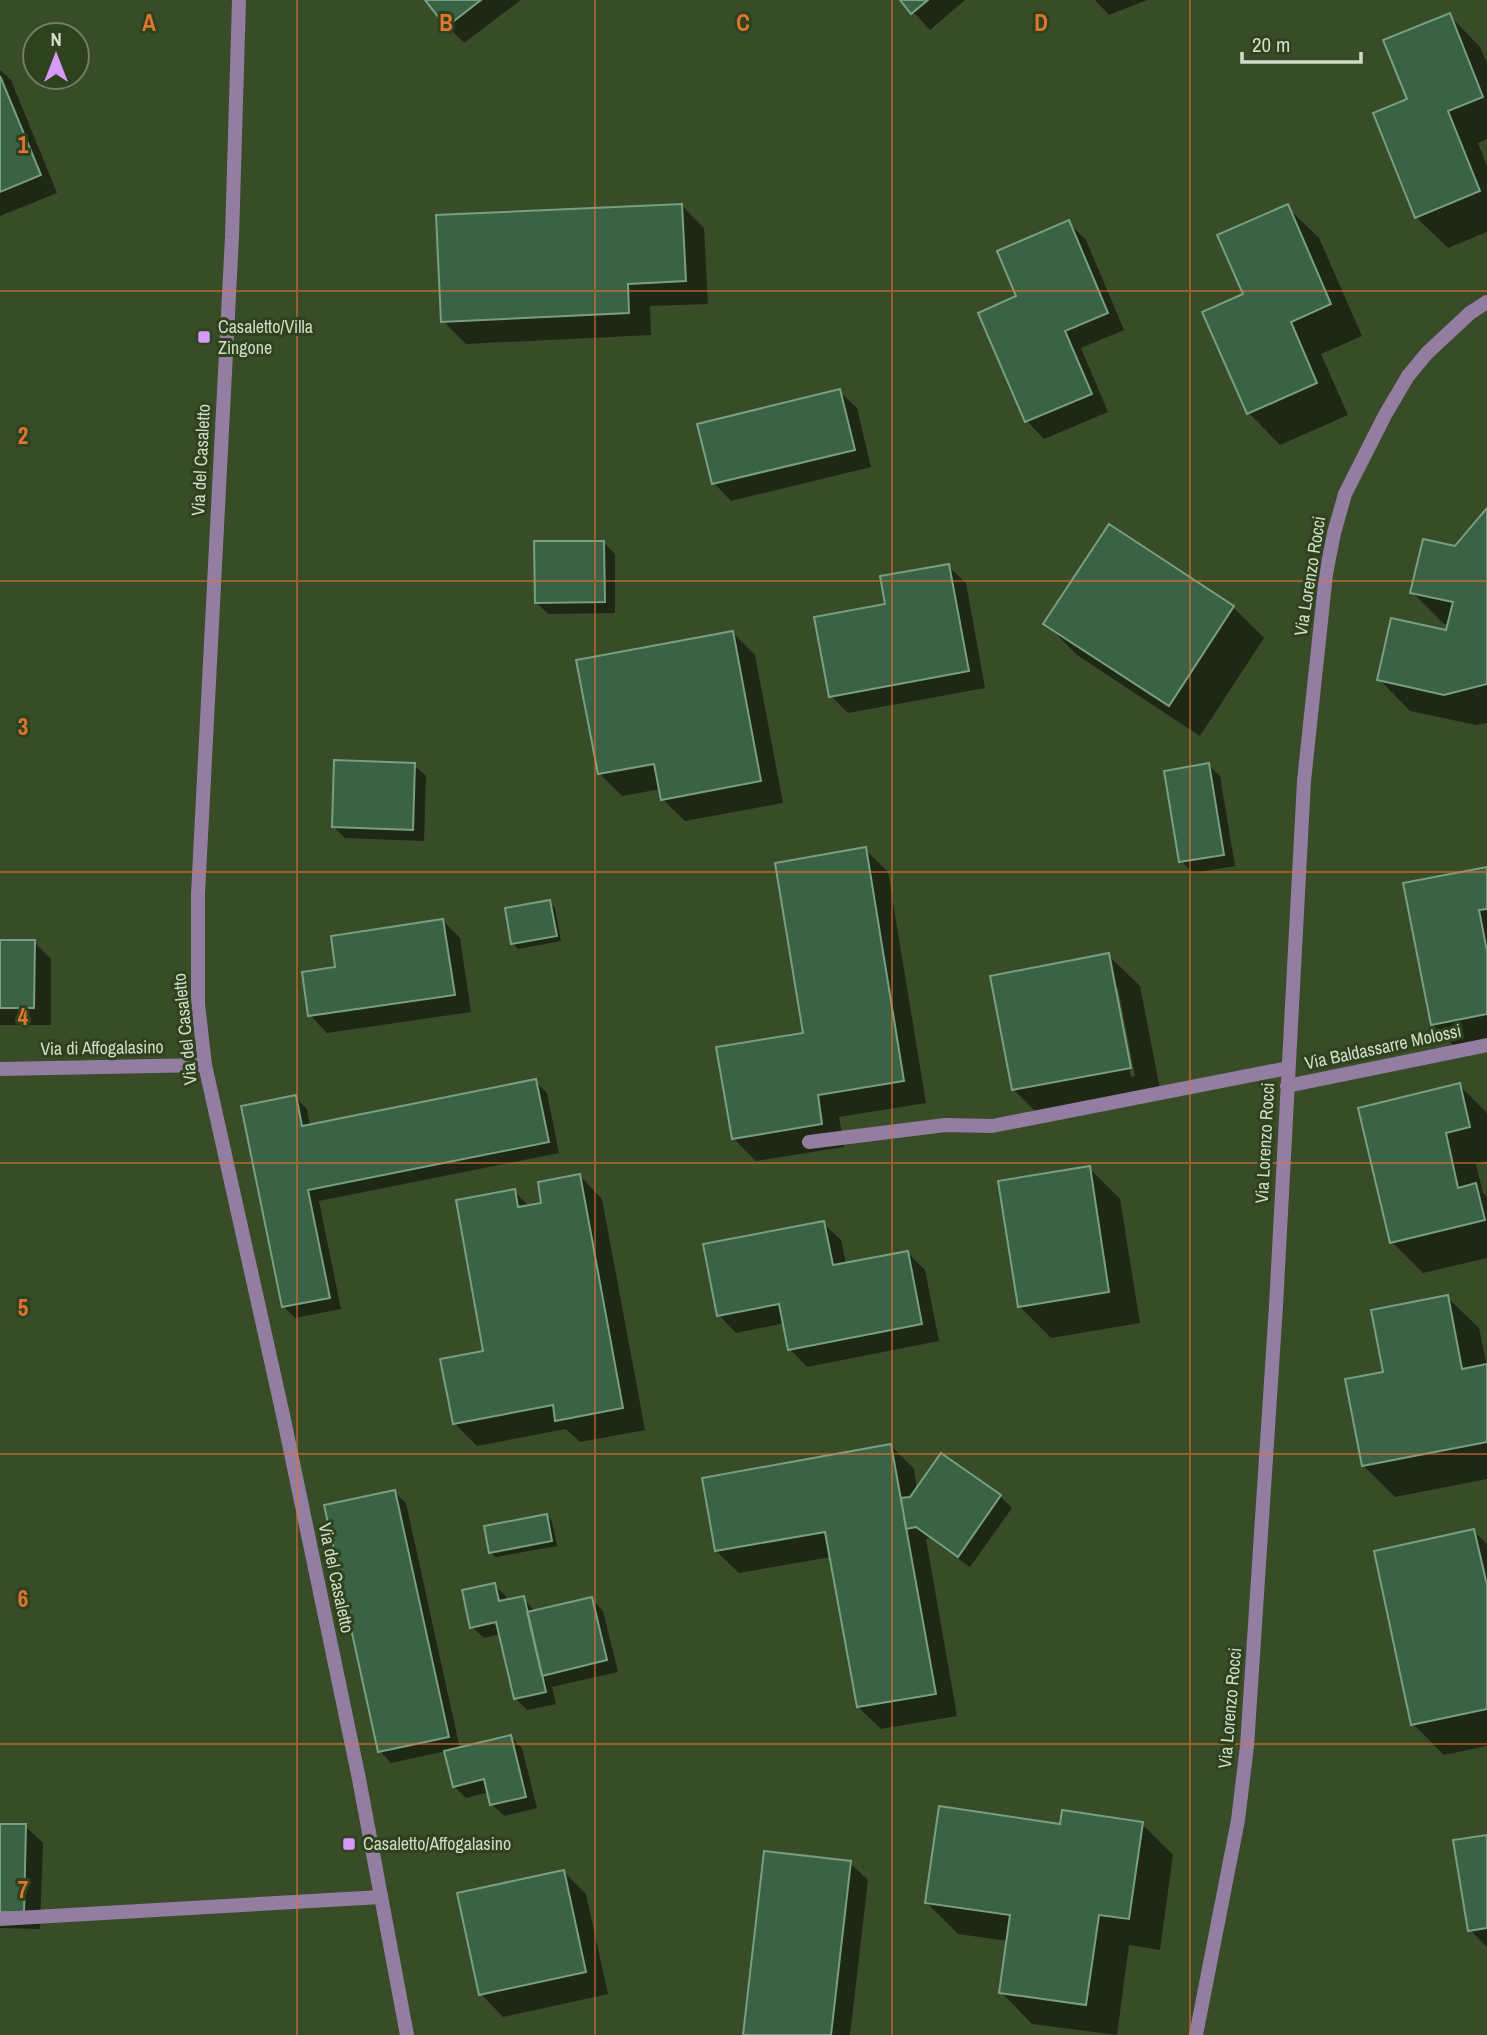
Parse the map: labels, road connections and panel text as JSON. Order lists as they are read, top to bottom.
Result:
{
  "streets": {
    "street": [
      "Via del Casaletto",
      "Via Lorenzo Rocci",
      "Via Baldassarre Molossi",
      "Via di Affogalasino"
    ]
  },
  "crossings": [
    ["Via del Casaletto", "Via di Affogalasino"],
    ["Via Lorenzo Rocci", "Via Baldassarre Molossi"]
  ],
  "places": {
    "transit": ["Casaletto/Villa Zingone", "Casaletto/Affogalasino"]
  },
  "scale_bar": "20 m",
  "north": "top",
  "grid": {
    "columns": [
      "A",
      "B",
      "C",
      "D"
    ],
    "rows": [
      "1",
      "2",
      "3",
      "4",
      "5",
      "6",
      "7"
    ]
  }
}
